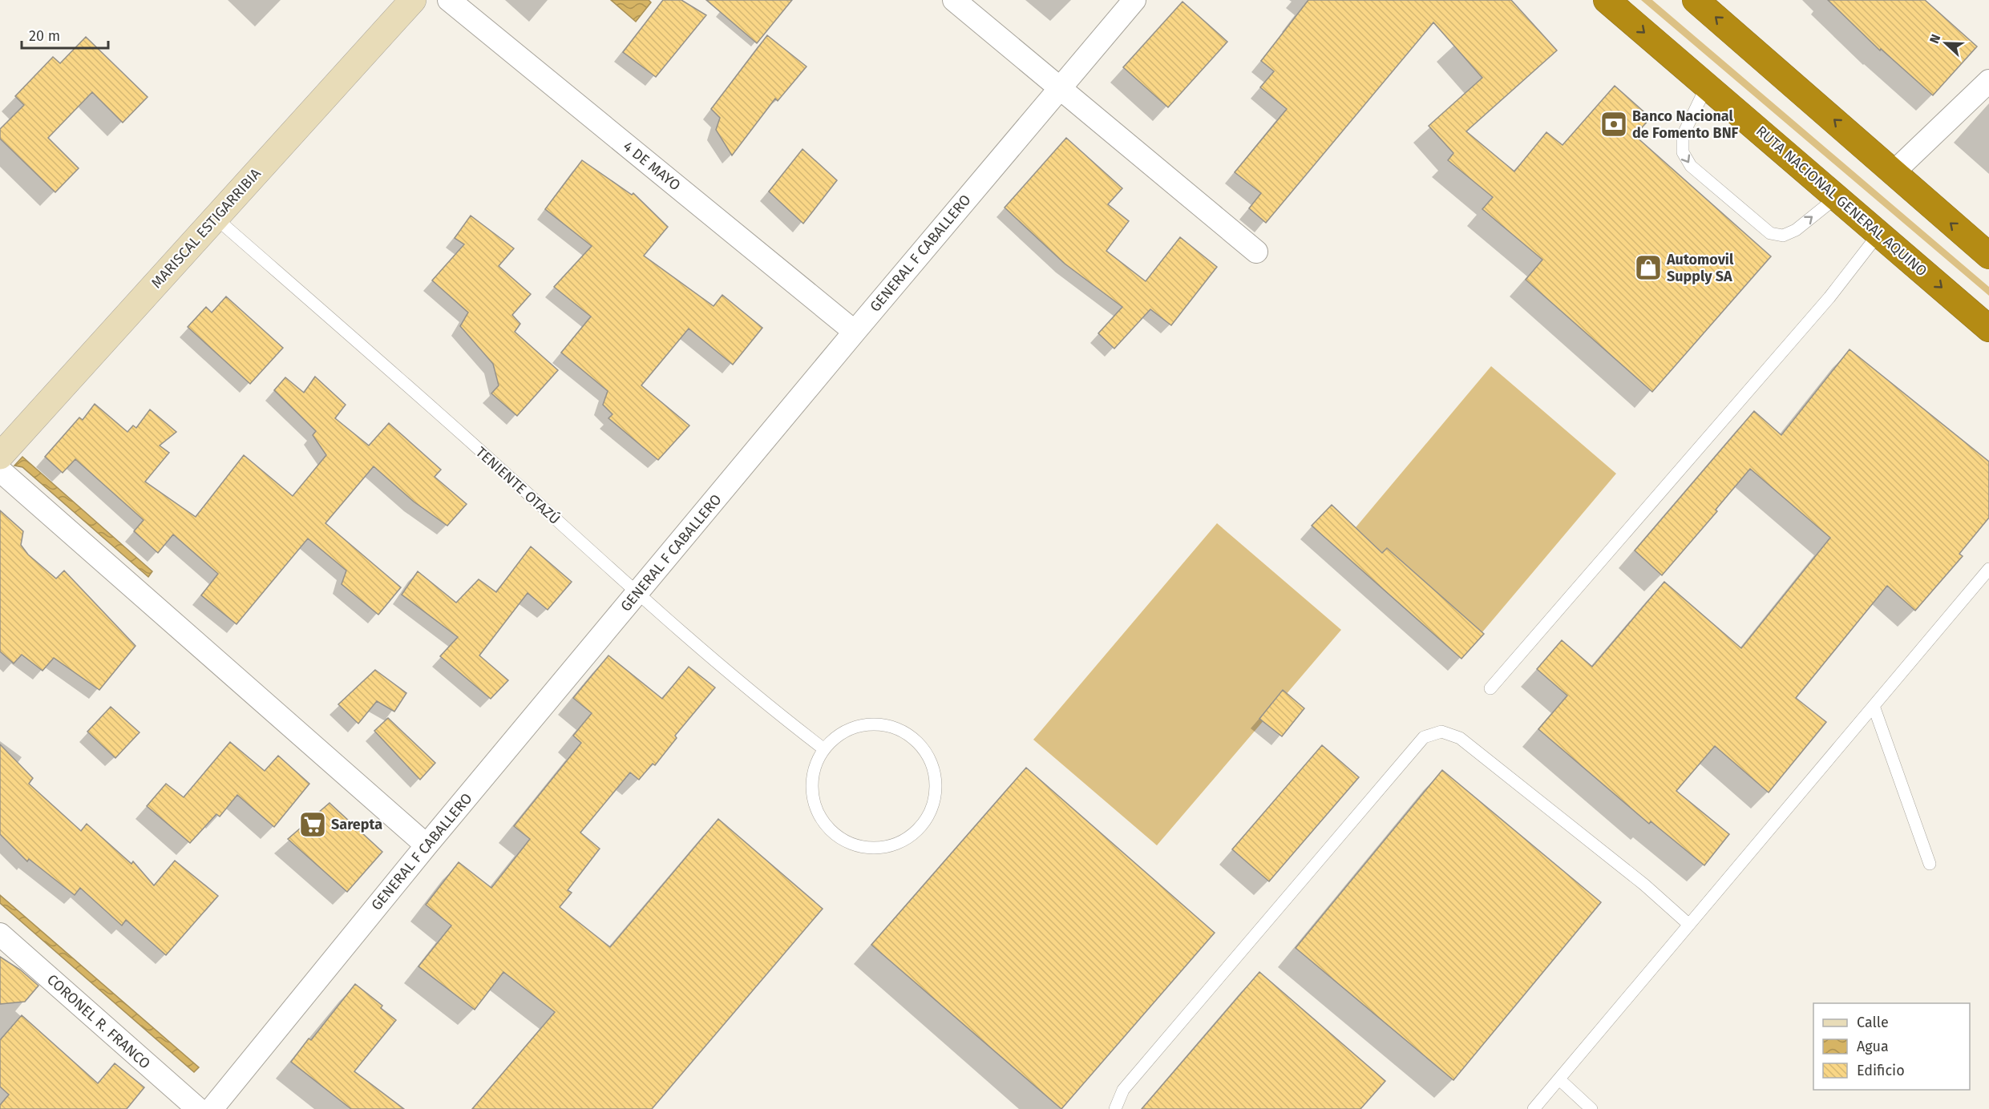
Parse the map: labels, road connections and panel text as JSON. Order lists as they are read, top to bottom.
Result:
{
  "streets": {
    "highway": ["RUTA NACIONAL GENERAL AQUINO"],
    "street": [
      "4 DE MAYO",
      "MARISCAL ESTIGARRIBIA",
      "GENERAL F CABALLERO",
      "CORONEL R. FRANCO"
    ],
    "lane": ["TENIENTE OTAZÚ"]
  },
  "crossings": [
    ["4 DE MAYO", "GENERAL F CABALLERO"],
    ["MARISCAL ESTIGARRIBIA", "TENIENTE OTAZÚ"],
    ["GENERAL F CABALLERO", "TENIENTE OTAZÚ"]
  ],
  "places": {
    "bank": ["Banco Nacional de Fomento BNF"],
    "shop": ["Automovil Supply SA"],
    "supermarket": ["Sarepta"]
  },
  "legend": ["Calle", "Agua", "Edificio"],
  "scale_bar": "20 m",
  "north": "left"
}
